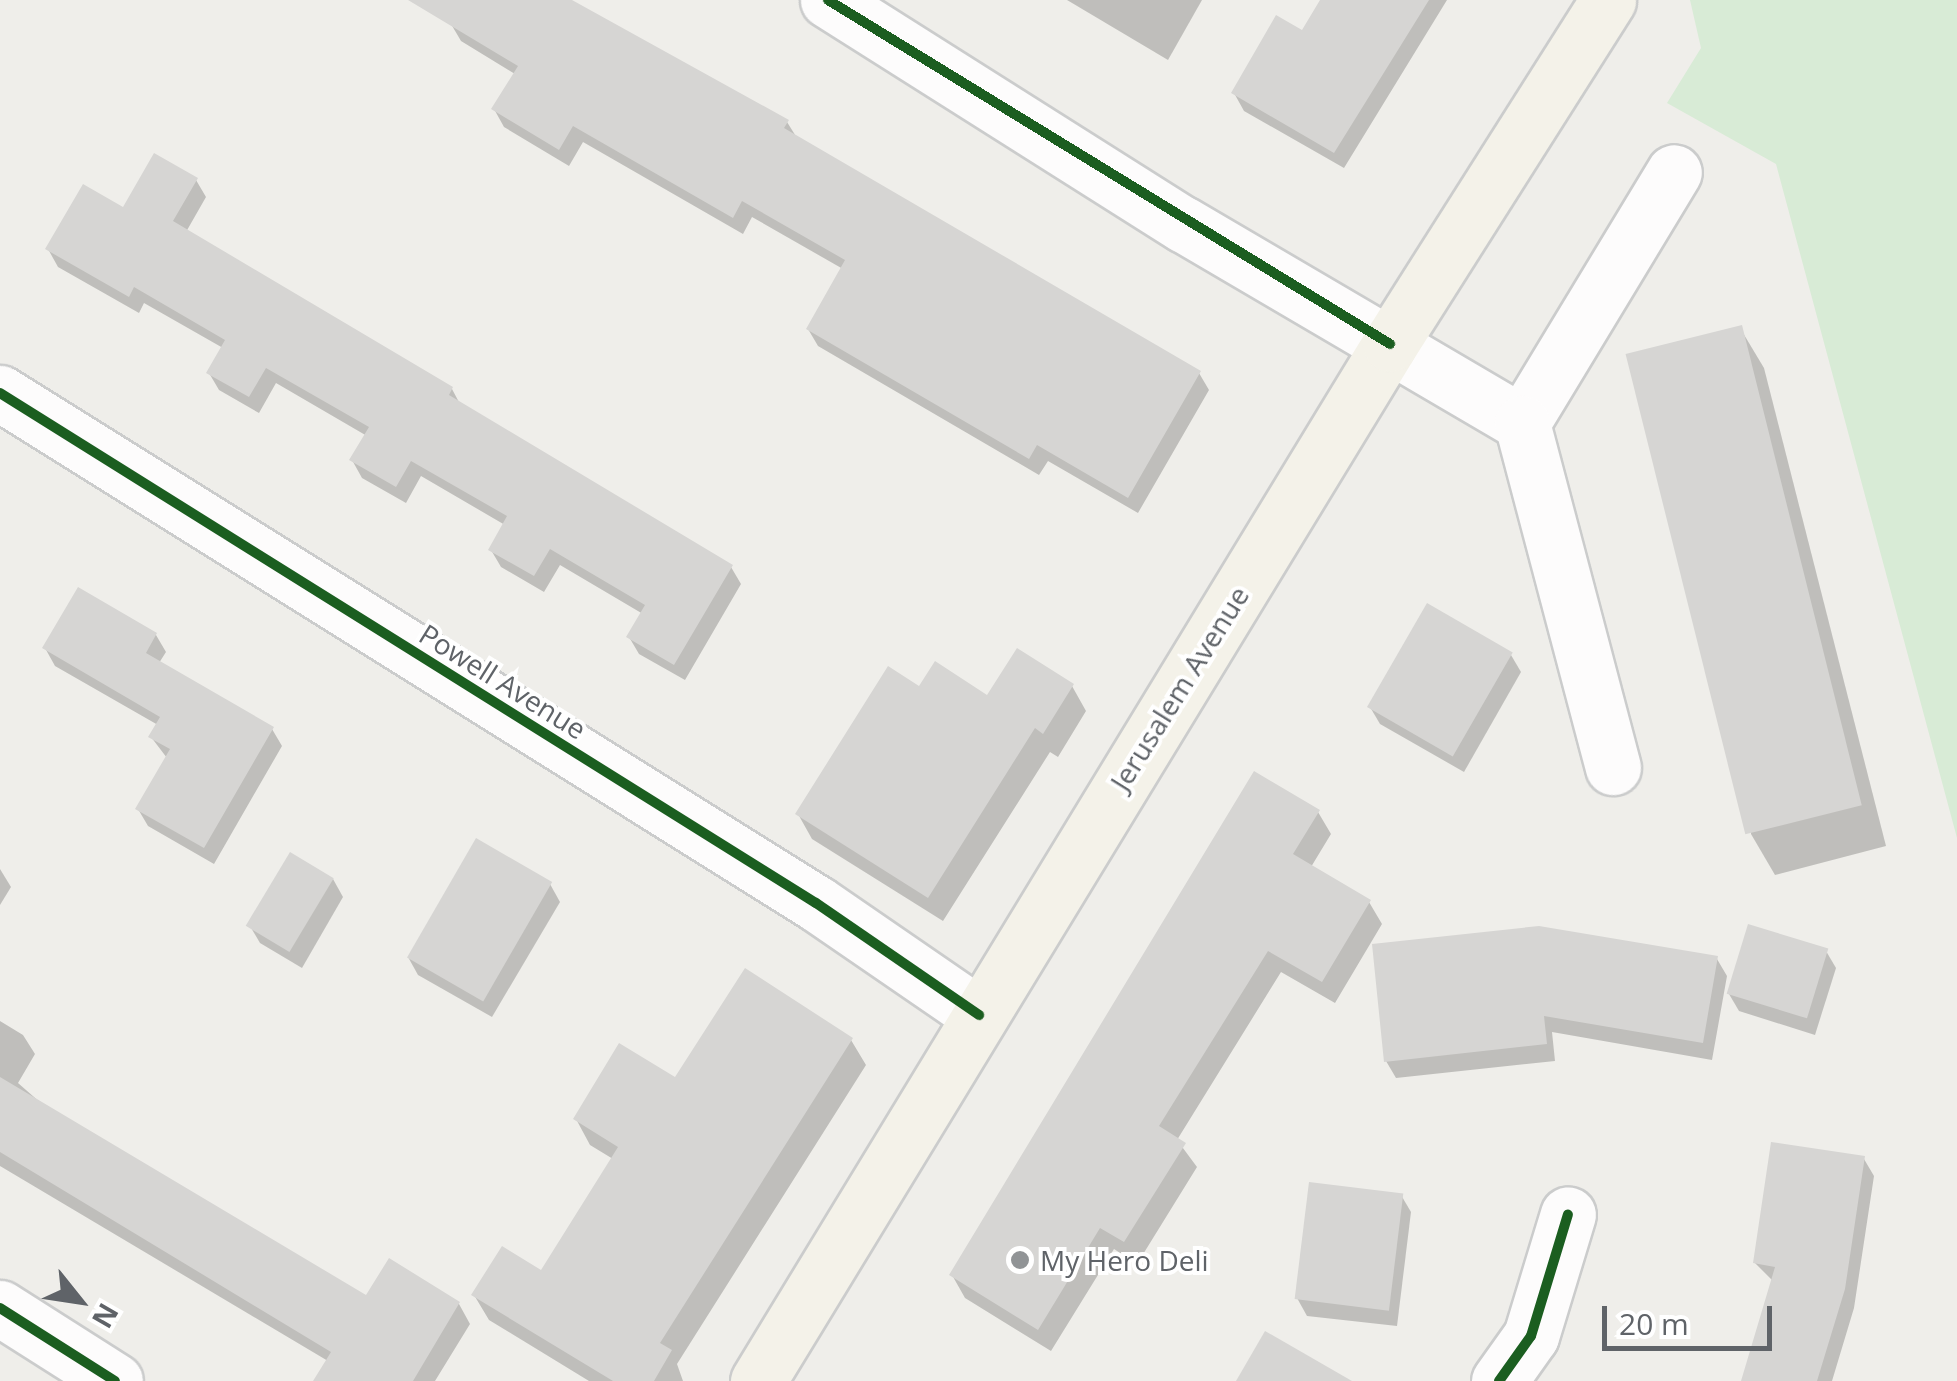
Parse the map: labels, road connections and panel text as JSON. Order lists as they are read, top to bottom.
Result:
{
  "streets": {
    "main road": ["Jerusalem Avenue"],
    "street": ["Powell Avenue"]
  },
  "crossings": [
    ["Powell Avenue", "Jerusalem Avenue"]
  ],
  "places": ["My Hero Deli"],
  "scale_bar": "20 m",
  "north": "bottom right"
}
